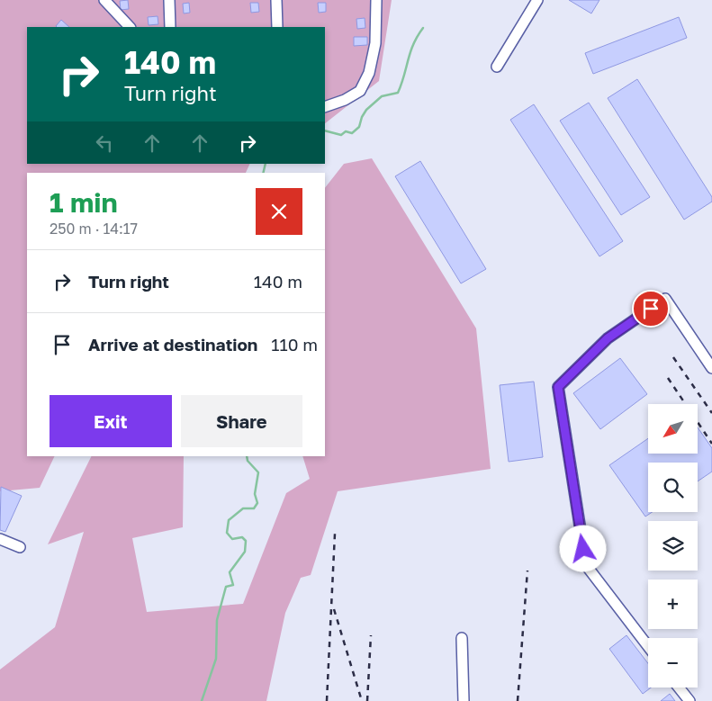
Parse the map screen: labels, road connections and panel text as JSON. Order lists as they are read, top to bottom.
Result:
{
  "north": "bottom left",
  "page": {
    "turn": ["140 m", "Turn right"],
    "heading": ["1 min", "250 m · 14:17"],
    "list": [
      {
        "name": "Turn right",
        "value": "140 m"
      },
      {
        "name": "Arrive at destination",
        "value": "110 m"
      }
    ],
    "buttons": ["Exit", "Share"],
    "map_buttons": ["+", "−"]
  }
}
